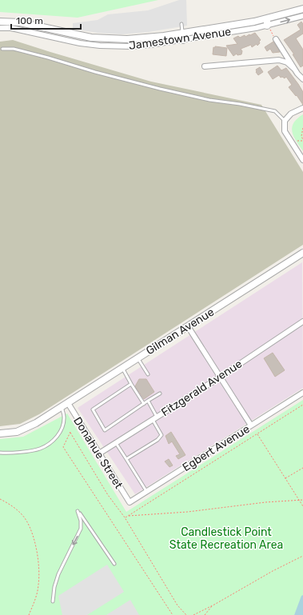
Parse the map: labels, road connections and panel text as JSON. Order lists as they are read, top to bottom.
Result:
{
  "streets": {
    "street": [
      "Jamestown Avenue",
      "Gilman Avenue",
      "Fitzgerald Avenue",
      "Egbert Avenue",
      "Donahue Street"
    ]
  },
  "crossings": [
    ["Gilman Avenue", "Donahue Street"],
    ["Fitzgerald Avenue", "Donahue Street"],
    ["Egbert Avenue", "Donahue Street"]
  ],
  "parks": ["Candlestick Point State Recreation Area"],
  "scale_bar": "100 m"
}
